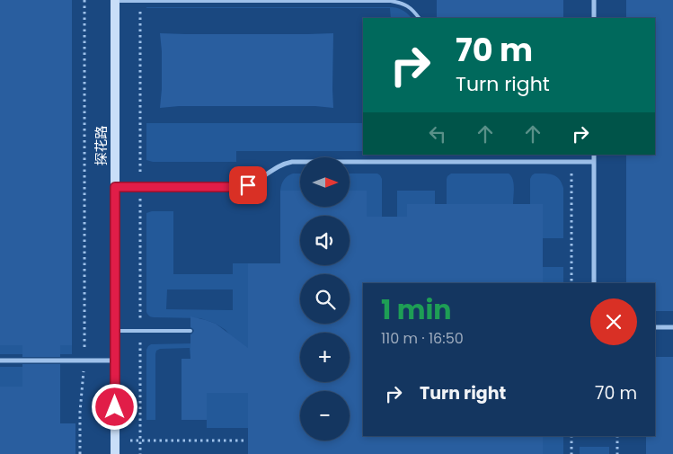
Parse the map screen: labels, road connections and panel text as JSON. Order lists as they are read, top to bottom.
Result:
{
  "streets": {
    "street": ["探花路"]
  },
  "north": "right",
  "page": {
    "turn": ["70 m", "Turn right"],
    "map_buttons": ["+", "−"],
    "heading": ["1 min", "110 m · 16:50"],
    "list": [
      {
        "name": "Turn right",
        "value": "70 m"
      }
    ]
  }
}
